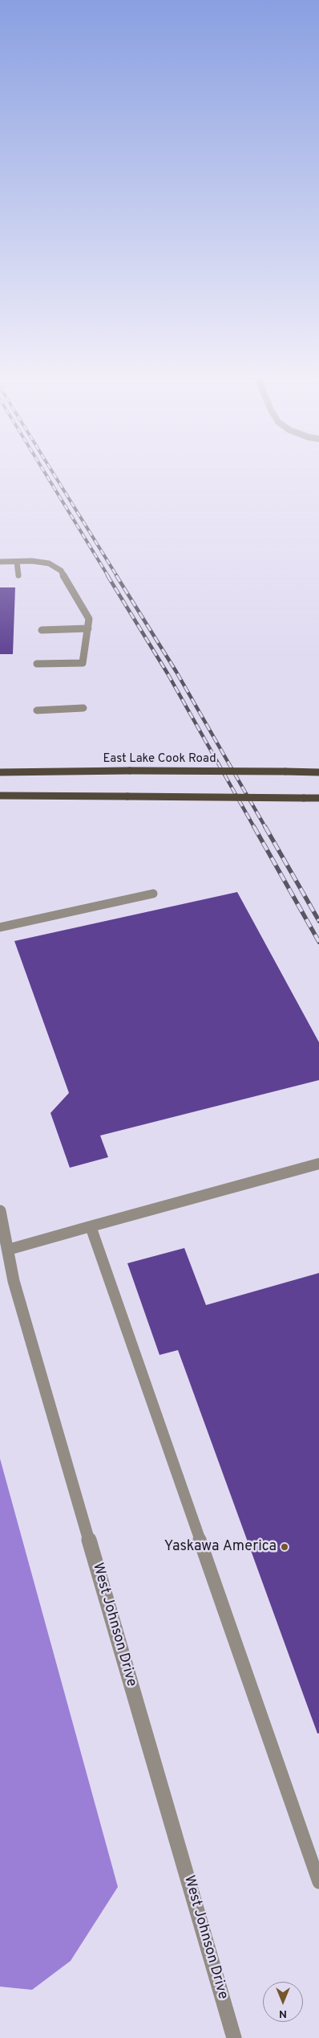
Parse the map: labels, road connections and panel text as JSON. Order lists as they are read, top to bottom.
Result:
{
  "streets": {
    "main road": ["East Lake Cook Road"],
    "street": ["West Johnson Drive"]
  },
  "places": ["Yaskawa America"],
  "north": "bottom"
}
